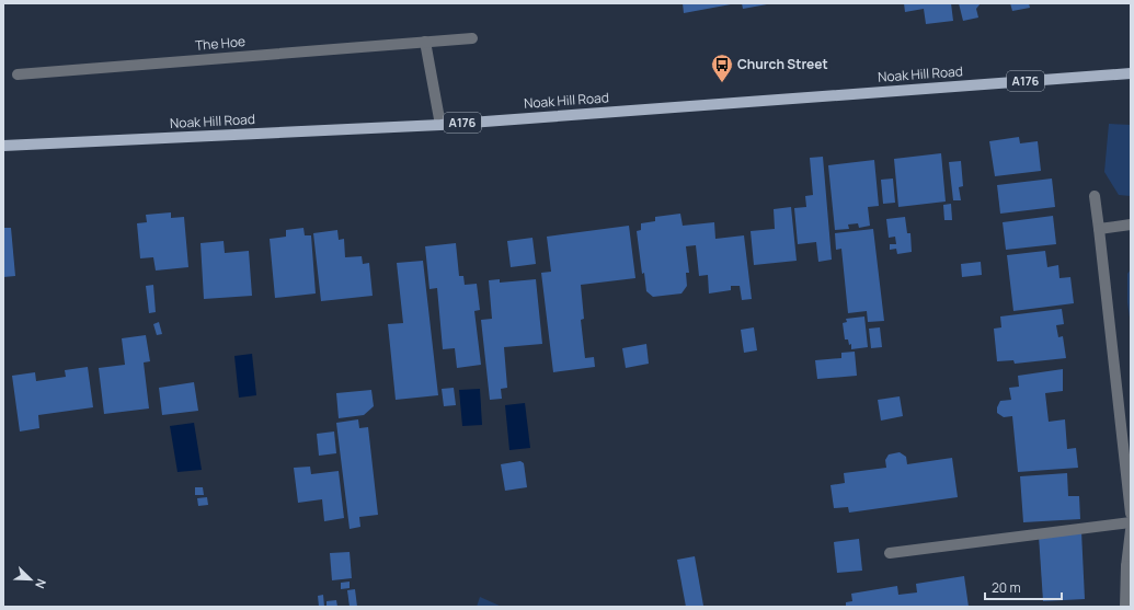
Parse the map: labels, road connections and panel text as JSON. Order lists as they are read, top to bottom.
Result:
{
  "streets": {
    "main road": ["Noak Hill Road", "A176"],
    "street": ["The Hoe"]
  },
  "places": {
    "bus stop": ["Church Street"]
  },
  "scale_bar": "20 m",
  "north": "bottom right"
}
